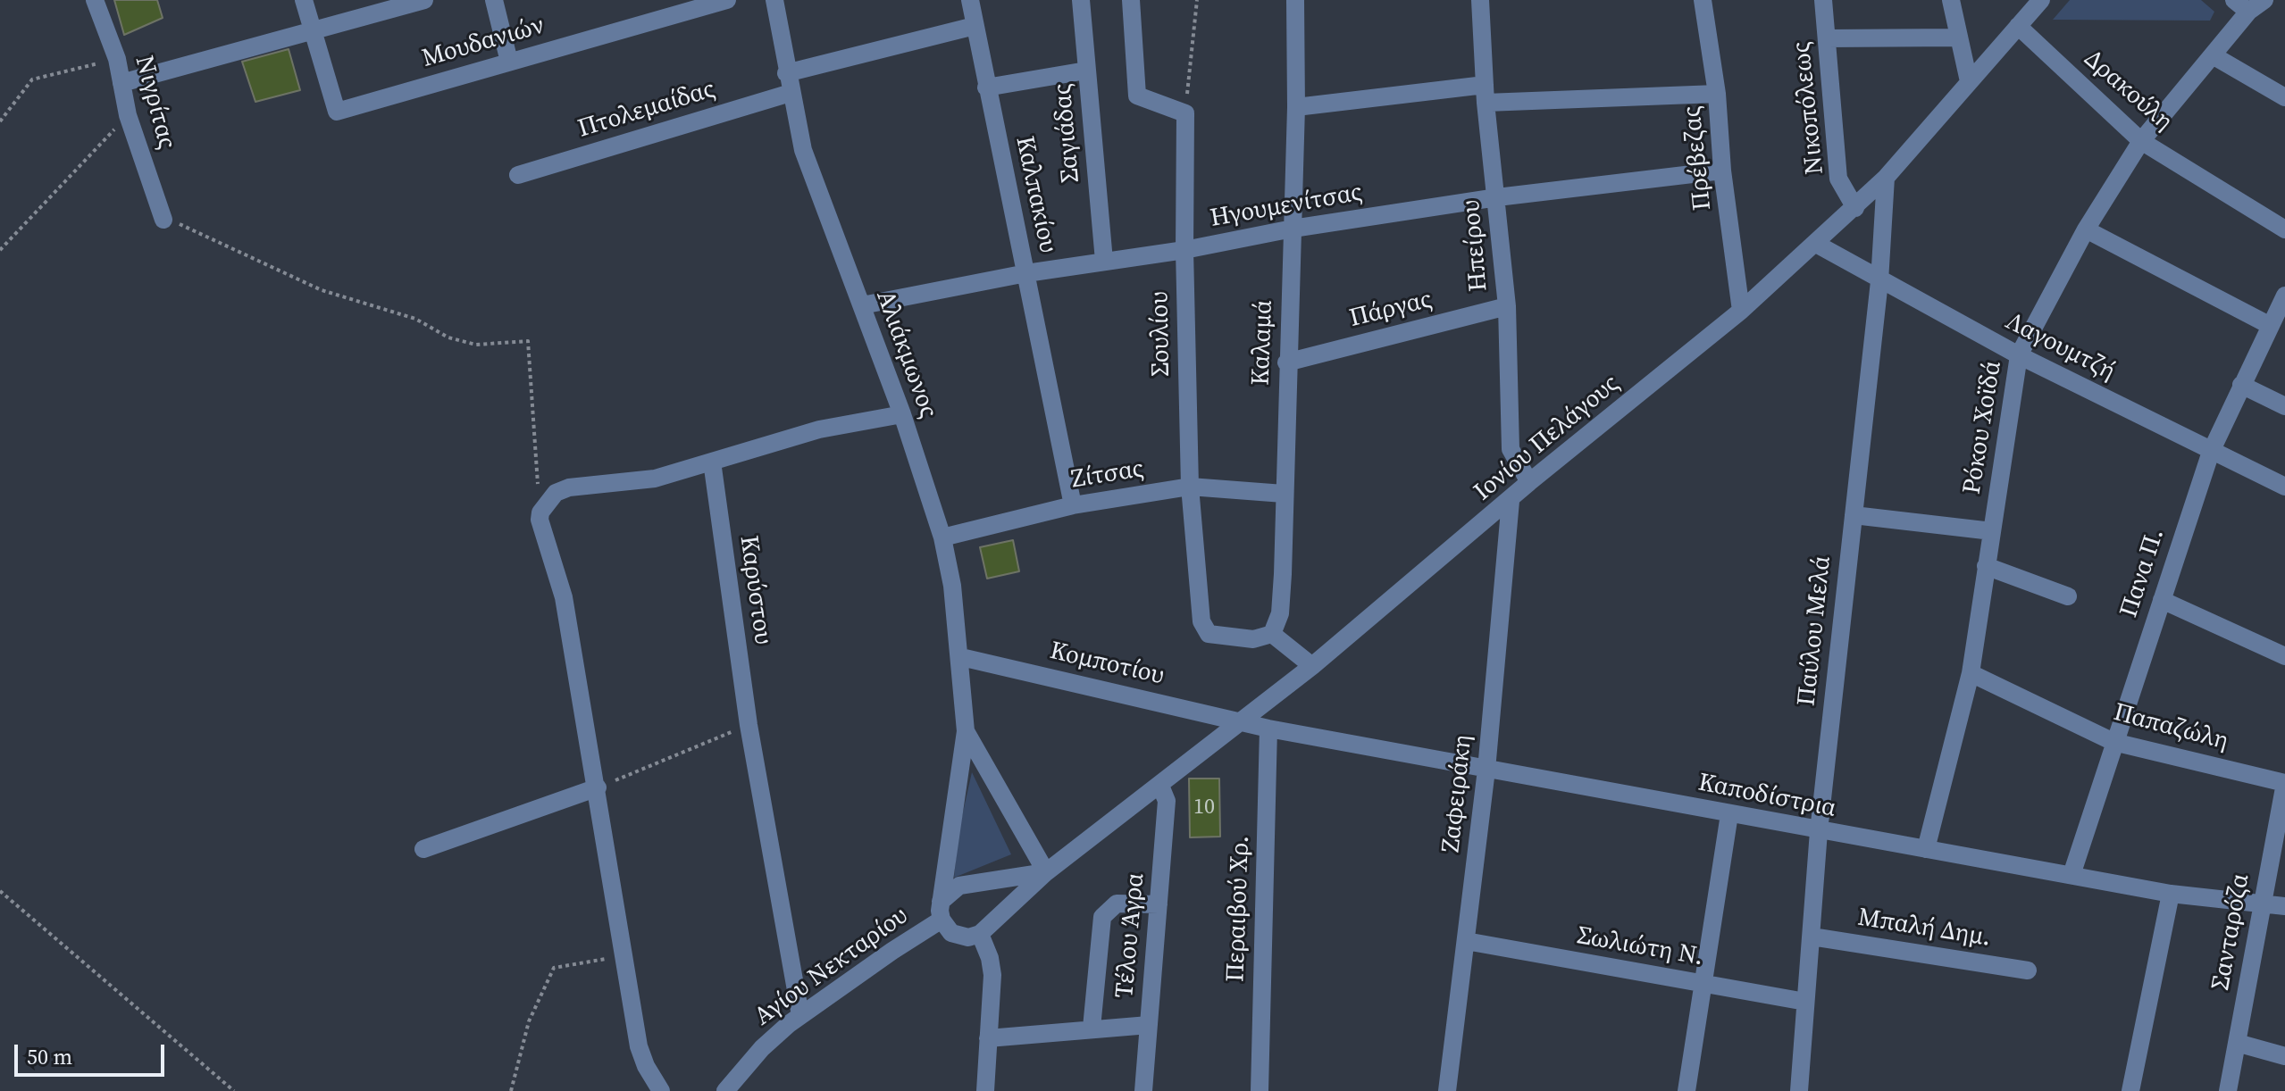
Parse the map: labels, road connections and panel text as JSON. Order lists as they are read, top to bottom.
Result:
{
  "streets": {
    "street": [
      "Μουδανιών",
      "Δρακούλη",
      "Νιγρίτας",
      "Νικοπόλεως",
      "Πτολεμαίδας",
      "Σαγιάδας",
      "Πρέβεζας",
      "Καλπακίου",
      "Ηγουμενίτσας",
      "Ηπείρου",
      "Πάργας",
      "Σουλίου",
      "Καλαμά",
      "Λαγουμτζή",
      "Αλιάκμωνος",
      "Ρόκου Χοϊδά",
      "Ιονίου Πελάγους",
      "Ζίτσας",
      "Πανα Π.",
      "Καρύστου",
      "Παύλου Μελά",
      "Κομποτίου",
      "Παπαζώλη",
      "Ζαφειράκη",
      "Καποδίστρια",
      "Περαιβού Χρ.",
      "Μπαλή Δημ.",
      "Σανταρόζα",
      "Τέλου Άγρα",
      "Σωλιώτη Ν.",
      "Αγίου Νεκταρίου"
    ]
  },
  "crossings": [
    ["Δρακούλη", "Ρόκου Χοϊδά"],
    ["Δρακούλη", "Ιονίου Πελάγους"],
    ["Νικοπόλεως", "Ιονίου Πελάγους"],
    ["Πτολεμαίδας", "Αλιάκμωνος"],
    ["Σαγιάδας", "Ηγουμενίτσας"],
    ["Πρέβεζας", "Ηγουμενίτσας"],
    ["Πρέβεζας", "Ιονίου Πελάγους"],
    ["Καλπακίου", "Ηγουμενίτσας"],
    ["Καλπακίου", "Ζίτσας"],
    ["Ηγουμενίτσας", "Ηπείρου"],
    ["Ηγουμενίτσας", "Σουλίου"],
    ["Ηγουμενίτσας", "Καλαμά"],
    ["Ηγουμενίτσας", "Αλιάκμωνος"],
    ["Ηπείρου", "Πάργας"],
    ["Ηπείρου", "Ιονίου Πελάγους"],
    ["Πάργας", "Καλαμά"],
    ["Σουλίου", "Καλαμά"],
    ["Σουλίου", "Ζίτσας"],
    ["Καλαμά", "Ζίτσας"],
    ["Λαγουμτζή", "Ρόκου Χοϊδά"],
    ["Λαγουμτζή", "Ιονίου Πελάγους"],
    ["Λαγουμτζή", "Πανα Π."],
    ["Λαγουμτζή", "Παύλου Μελά"],
    ["Αλιάκμωνος", "Ιονίου Πελάγους"],
    ["Αλιάκμωνος", "Ζίτσας"],
    ["Αλιάκμωνος", "Κομποτίου"],
    ["Αλιάκμωνος", "Αγίου Νεκταρίου"],
    ["Ρόκου Χοϊδά", "Παπαζώλη"],
    ["Ρόκου Χοϊδά", "Καποδίστρια"],
    ["Ιονίου Πελάγους", "Παύλου Μελά"],
    ["Ιονίου Πελάγους", "Κομποτίου"],
    ["Ιονίου Πελάγους", "Ζαφειράκη"],
    ["Ιονίου Πελάγους", "Καποδίστρια"],
    ["Ιονίου Πελάγους", "Τέλου Άγρα"],
    ["Ιονίου Πελάγους", "Αγίου Νεκταρίου"],
    ["Πανα Π.", "Παπαζώλη"],
    ["Πανα Π.", "Καποδίστρια"],
    ["Καρύστου", "Αγίου Νεκταρίου"],
    ["Παύλου Μελά", "Καποδίστρια"],
    ["Παύλου Μελά", "Μπαλή Δημ."],
    ["Παύλου Μελά", "Σωλιώτη Ν."],
    ["Κομποτίου", "Καποδίστρια"],
    ["Παπαζώλη", "Σανταρόζα"],
    ["Ζαφειράκη", "Καποδίστρια"],
    ["Ζαφειράκη", "Σωλιώτη Ν."],
    ["Καποδίστρια", "Περαιβού Χρ."],
    ["Καποδίστρια", "Σανταρόζα"]
  ],
  "house_numbers": ["10"],
  "scale_bar": "50 m"
}
